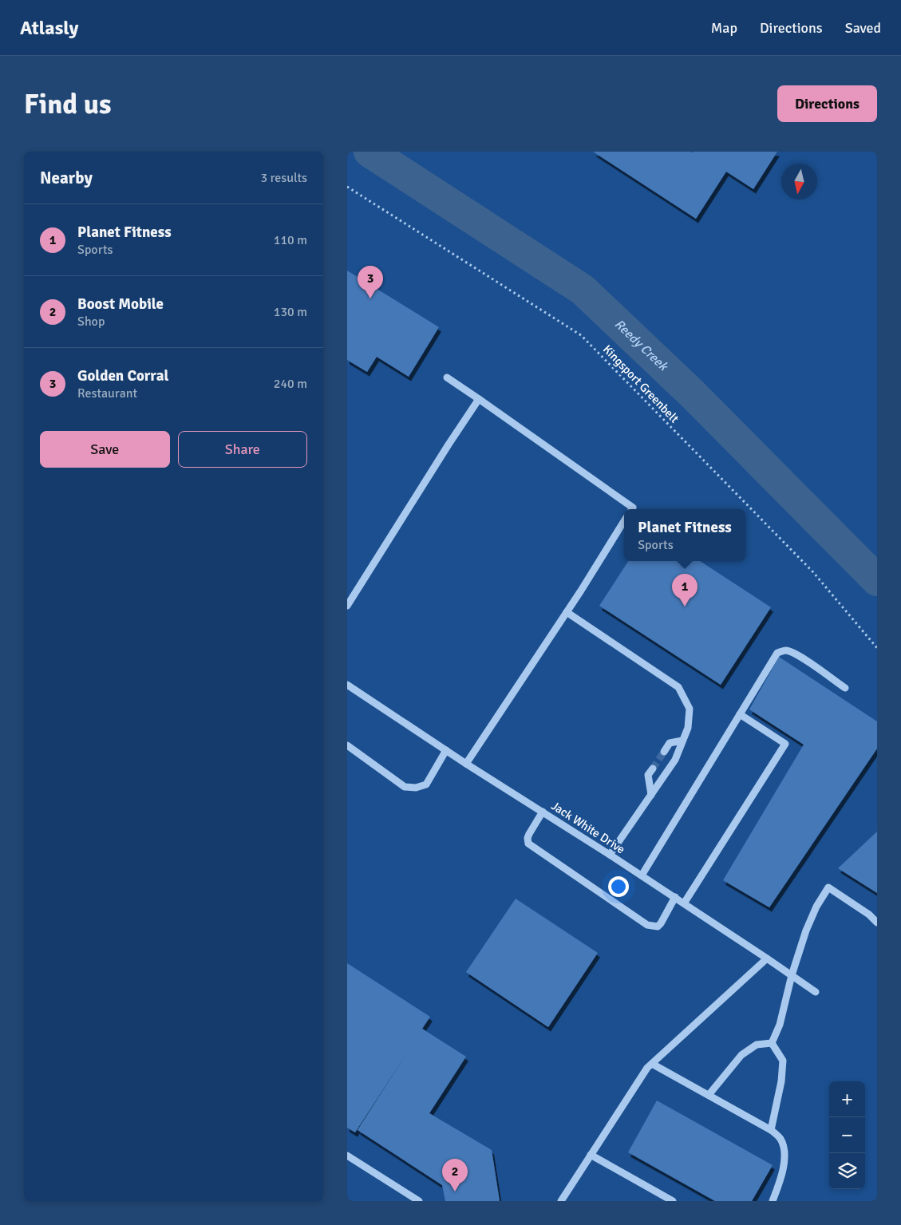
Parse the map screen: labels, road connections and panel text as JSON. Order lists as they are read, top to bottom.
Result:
{
  "streets": {
    "street": ["Jack White Drive"],
    "path": ["Kingsport Greenbelt"]
  },
  "water": ["Reedy Creek"],
  "north": "bottom",
  "page": {
    "header": "Atlasly",
    "nav": ["Map", "Directions", "Saved"],
    "buttons": [
      "Directions",
      ["Save", "Share"]
    ],
    "title": "Find us",
    "heading": ["Nearby", "3 results"],
    "list": [
      {
        "mark": "1",
        "name": "Planet Fitness",
        "note": "Sports",
        "value": "110 m"
      },
      {
        "mark": "2",
        "name": "Boost Mobile",
        "note": "Shop",
        "value": "130 m"
      },
      {
        "mark": "3",
        "name": "Golden Corral",
        "note": "Restaurant",
        "value": "240 m"
      }
    ],
    "pins": ["3", "1", "2"],
    "popup": ["Planet Fitness", "Sports"],
    "map_buttons": ["+", "−"]
  }
}
